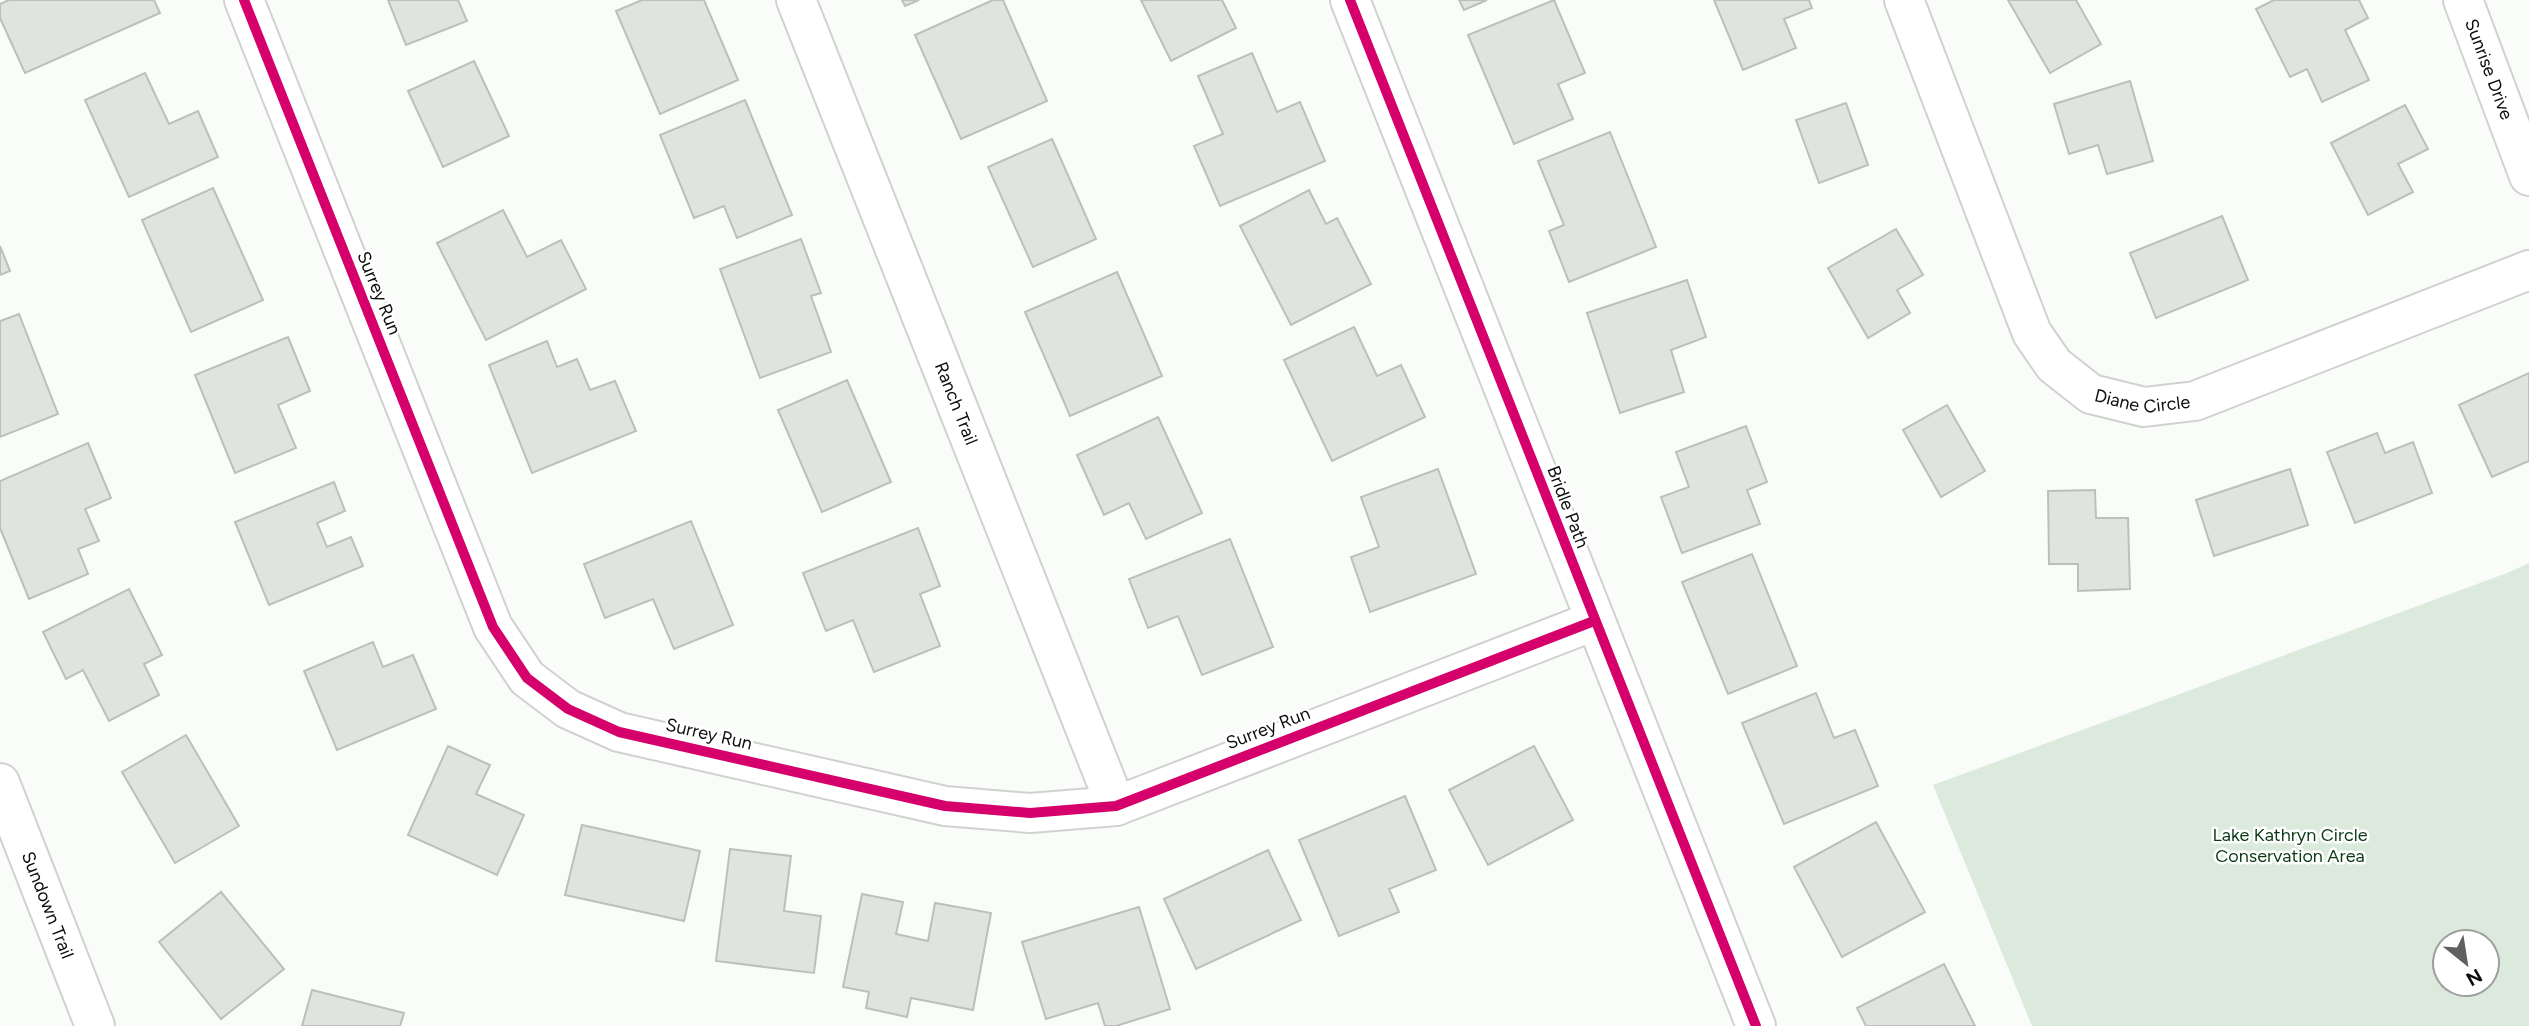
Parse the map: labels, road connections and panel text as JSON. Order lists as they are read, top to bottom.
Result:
{
  "streets": {
    "street": [
      "Sunrise Drive",
      "Surrey Run",
      "Diane Circle",
      "Ranch Trail",
      "Bridle Path",
      "Sundown Trail"
    ]
  },
  "crossings": [
    ["Surrey Run", "Ranch Trail"],
    ["Surrey Run", "Bridle Path"]
  ],
  "parks": ["Lake Kathryn Circle Conservation Area"],
  "north": "bottom right"
}
